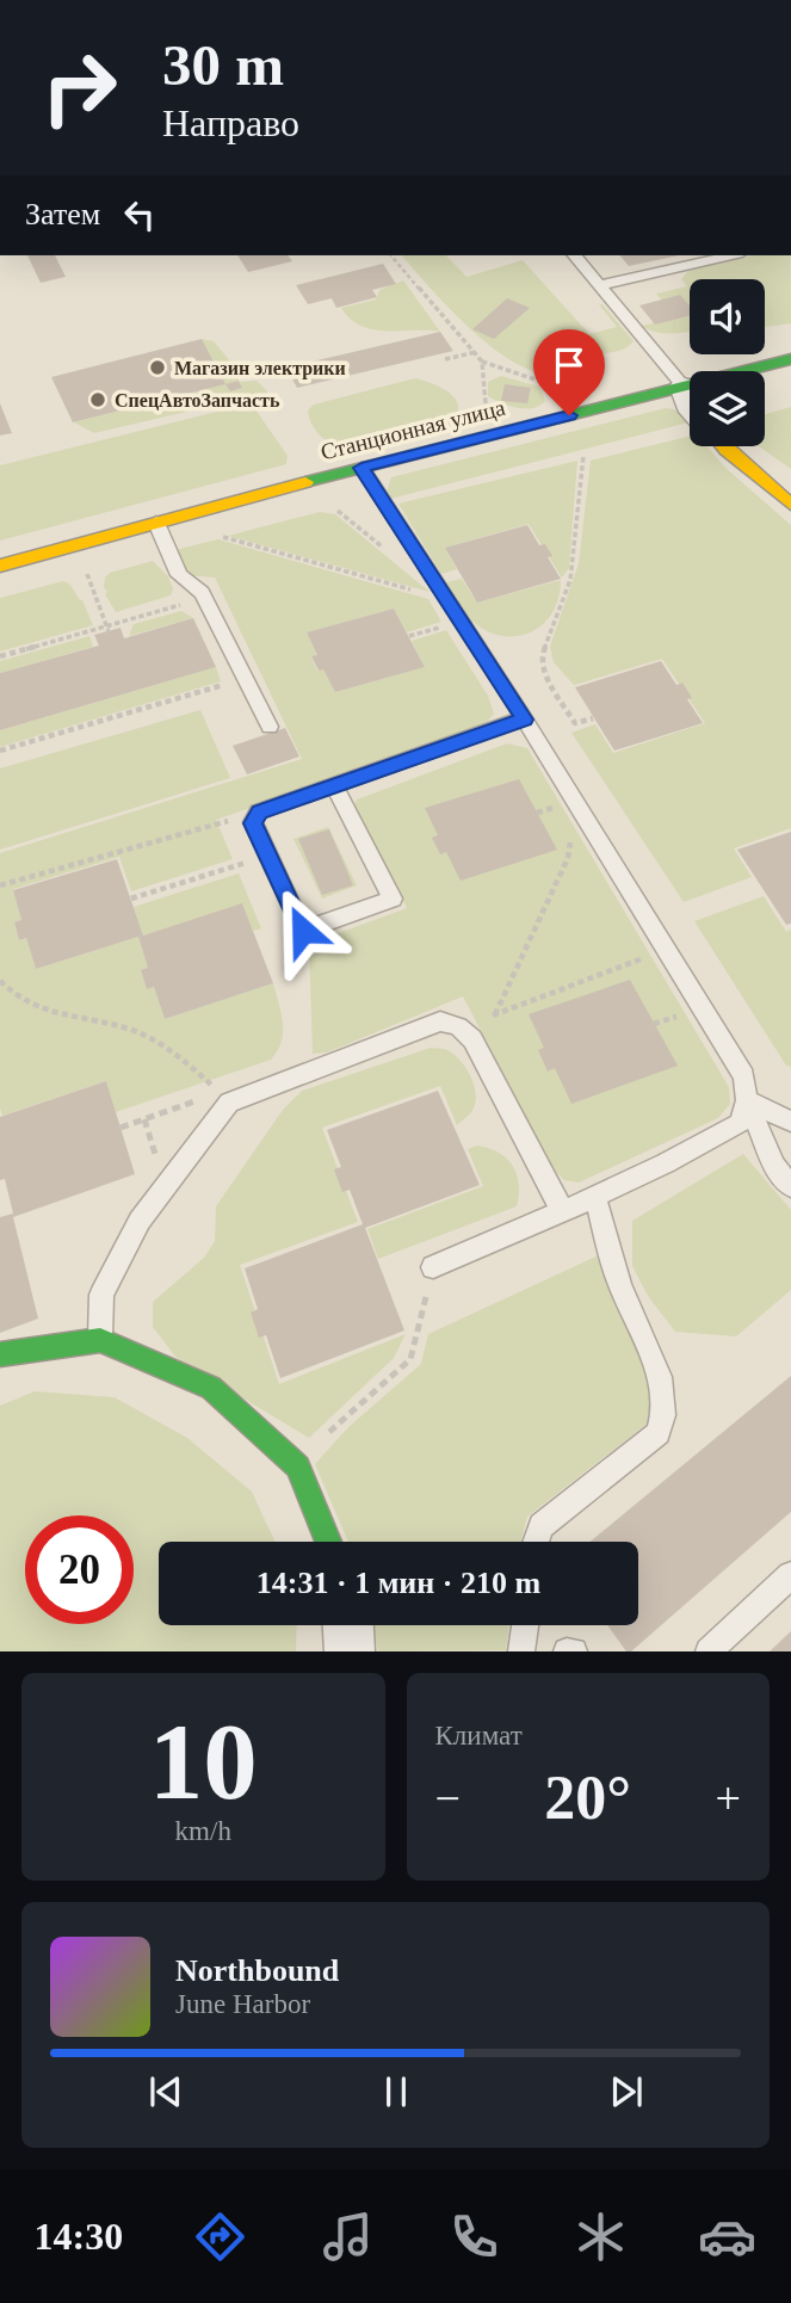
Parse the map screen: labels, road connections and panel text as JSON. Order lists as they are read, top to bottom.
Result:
{
  "streets": {
    "street": ["Станционная улица"]
  },
  "places": ["Магазин электрики", "СпецАвтоЗапчасть"],
  "page": {
    "turn": ["30 m", "Направо"],
    "then": "Затем",
    "limit": "20",
    "trip": "14:31 · 1 мин · 210 m",
    "tile": [
      ["10", "km/h"],
      "Климат"
    ],
    "heat": ["−", "20°", "+"],
    "song": ["Northbound", "June Harbor"],
    "tabs": "14:30"
  }
}
